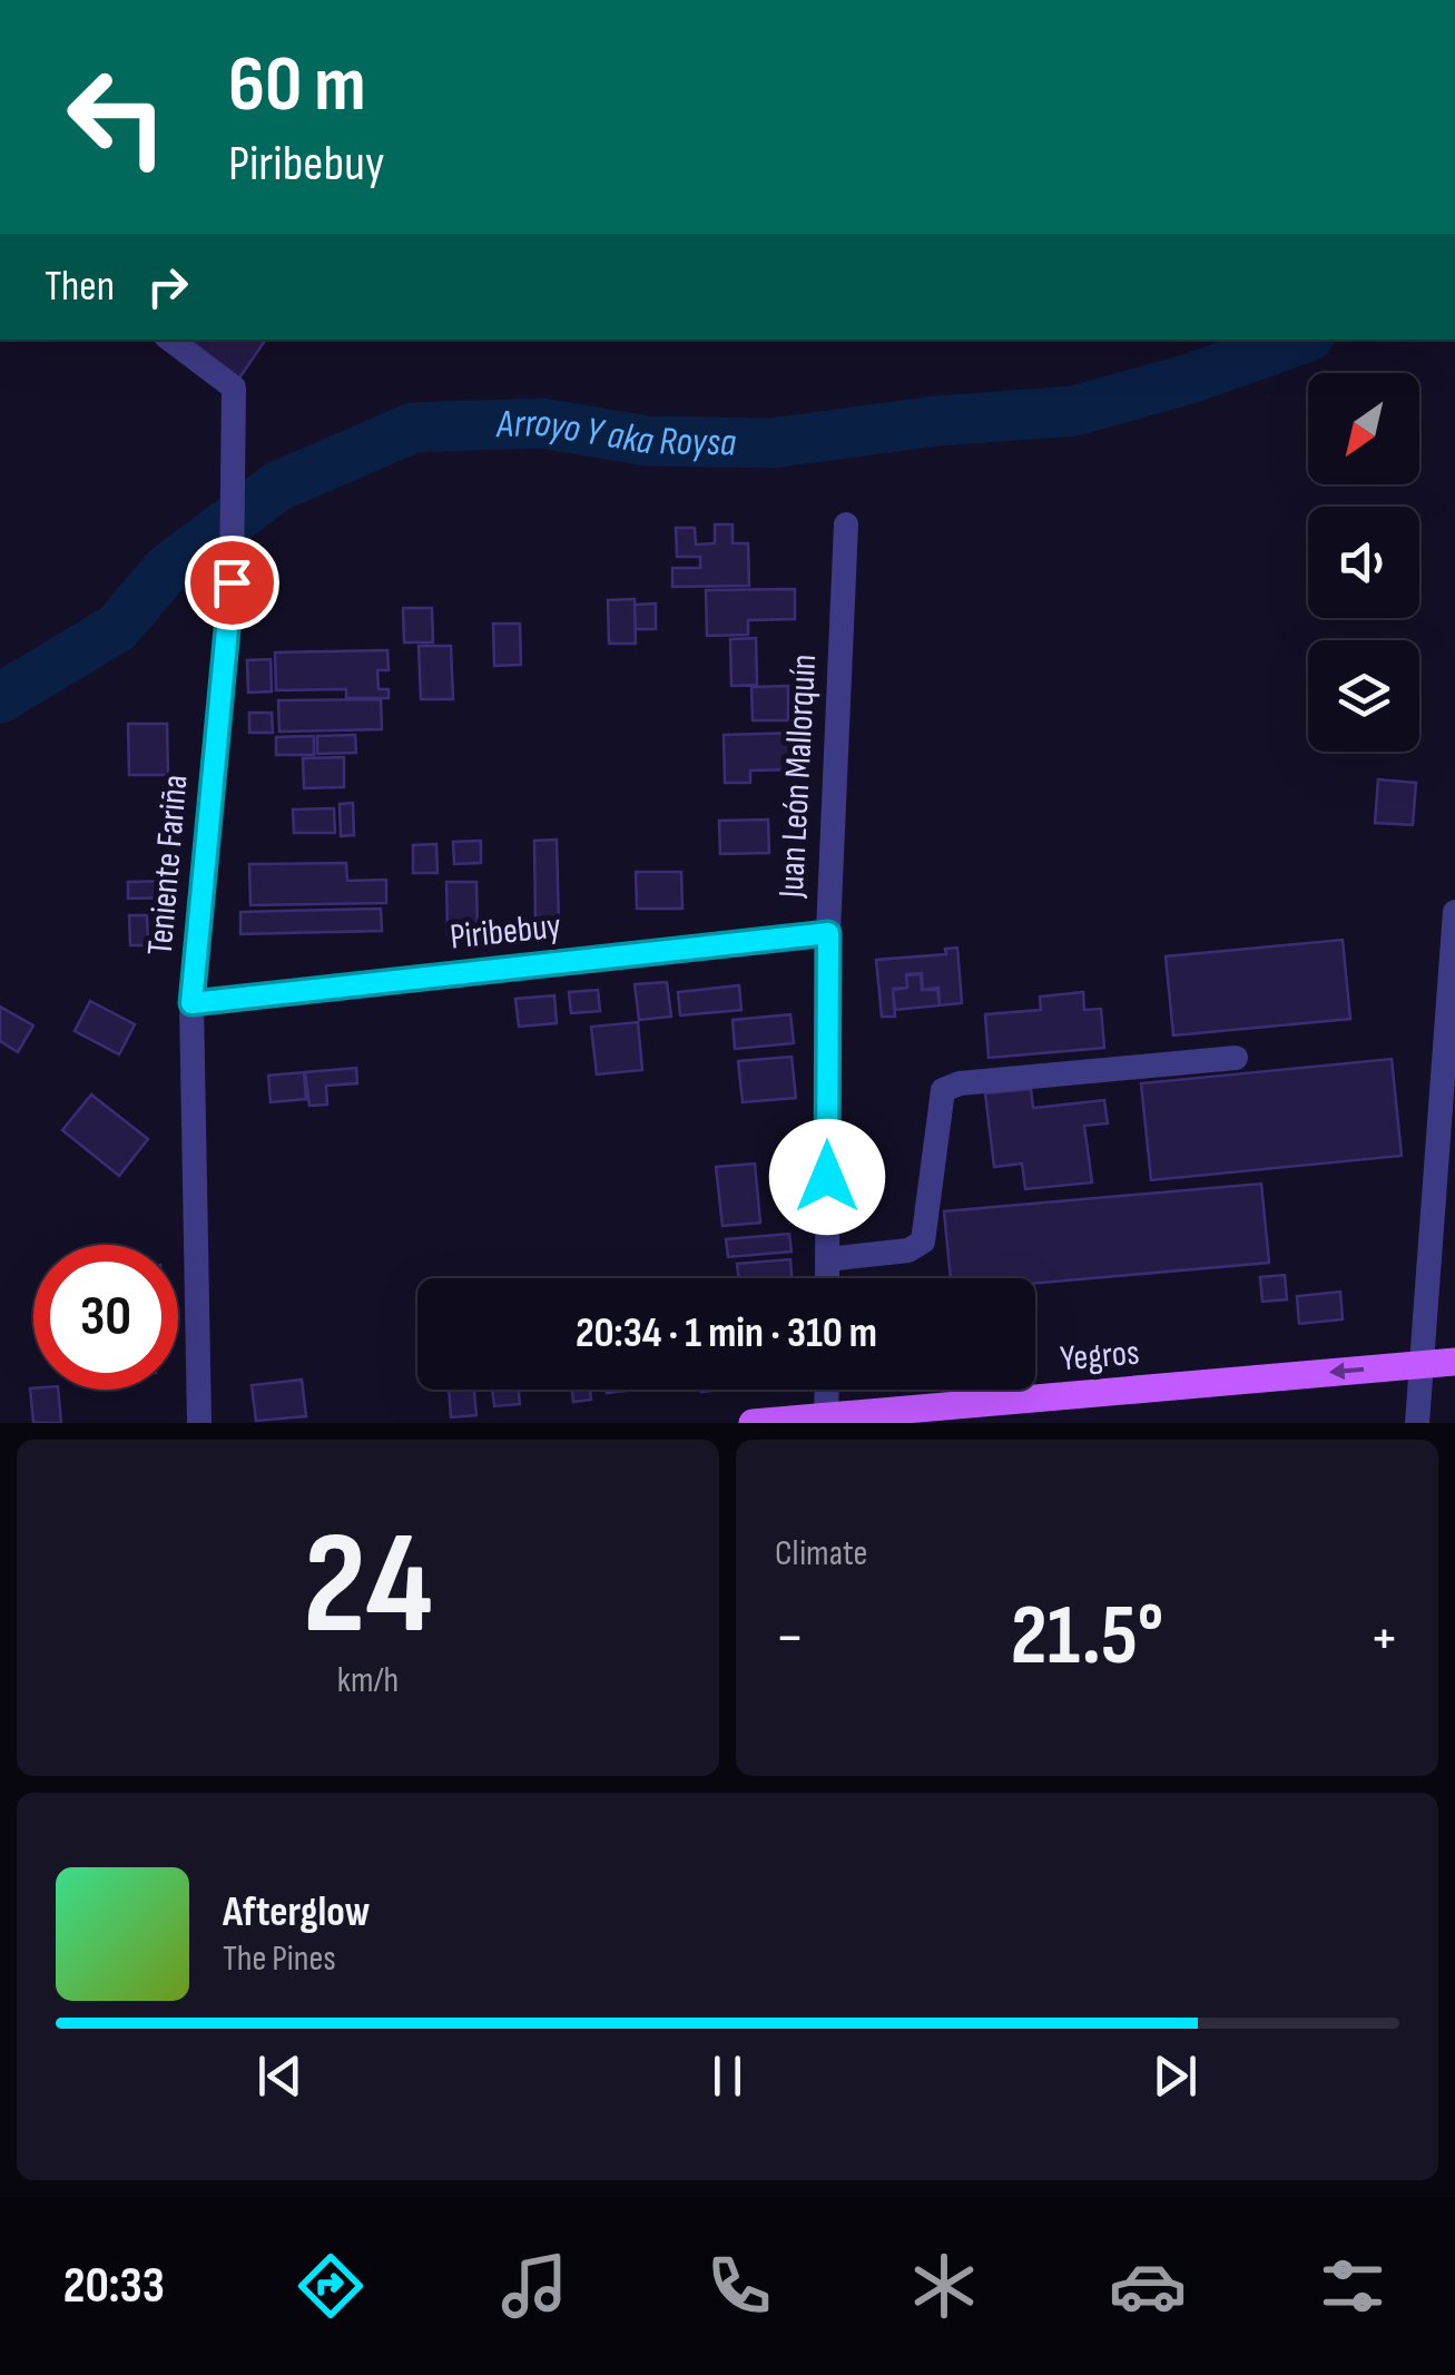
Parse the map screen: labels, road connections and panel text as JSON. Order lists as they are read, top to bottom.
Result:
{
  "streets": {
    "main road": ["Yegros"],
    "street": ["Juan León Mallorquín", "Teniente Fariña", "Piribebuy"]
  },
  "crossings": [
    ["Juan León Mallorquín", "Piribebuy"],
    ["Teniente Fariña", "Piribebuy"]
  ],
  "one_way": ["Yegros"],
  "water": ["Arroyo Y aka Roysa"],
  "north": "bottom left",
  "page": {
    "turn": ["60 m", "Piribebuy"],
    "then": "Then",
    "limit": "30",
    "trip": "20:34 · 1 min · 310 m",
    "tile": [
      ["24", "km/h"],
      "Climate"
    ],
    "heat": ["−", "21.5°", "+"],
    "song": ["Afterglow", "The Pines"],
    "tabs": "20:33"
  }
}
